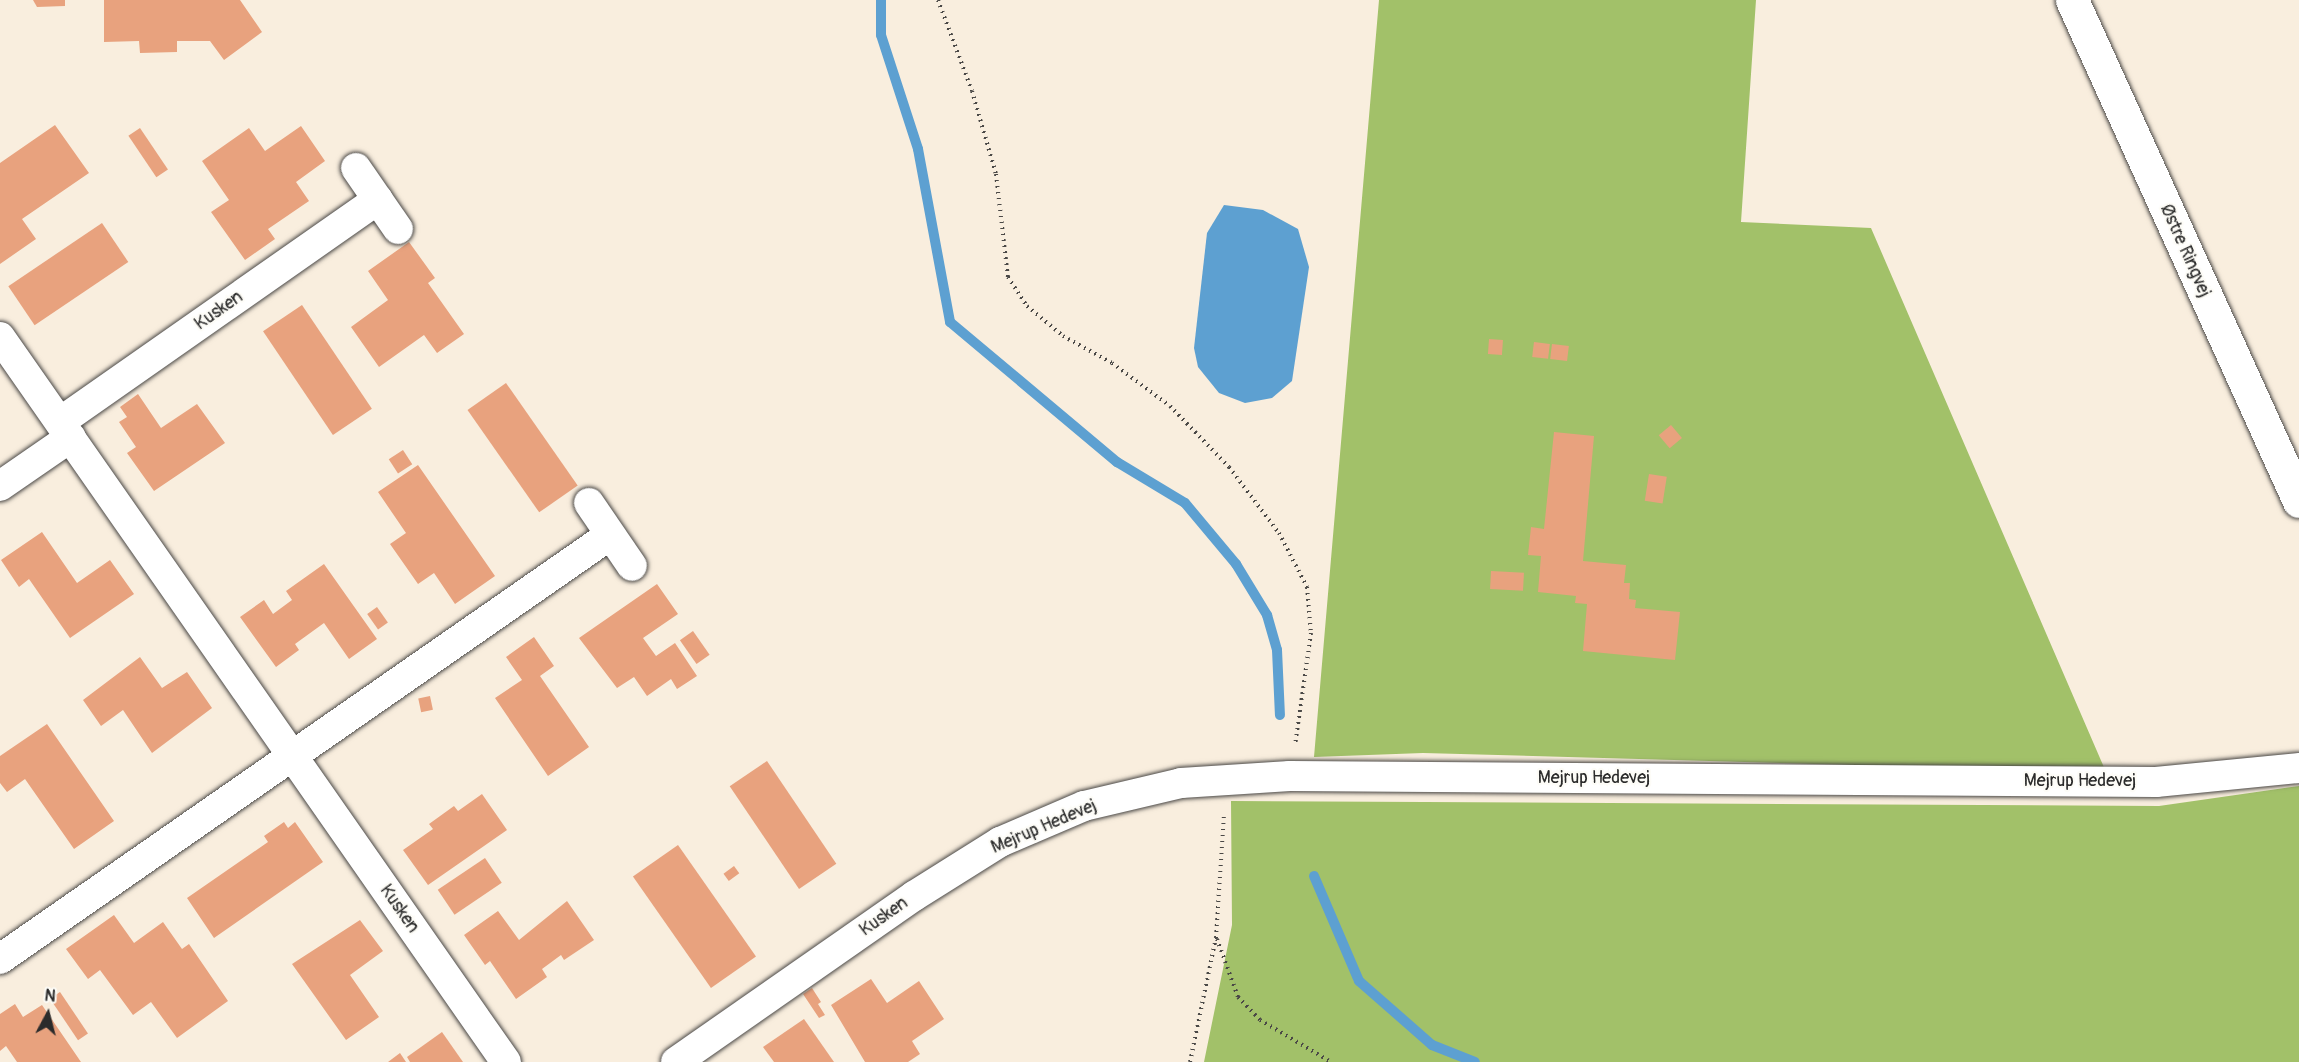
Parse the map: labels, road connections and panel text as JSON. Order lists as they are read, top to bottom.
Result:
{
  "streets": {
    "street": ["Østre Ringvej", "Kusken", "Mejrup Hedevej"]
  },
  "crossings": [
    ["Kusken", "Mejrup Hedevej"]
  ],
  "north": "top"
}
